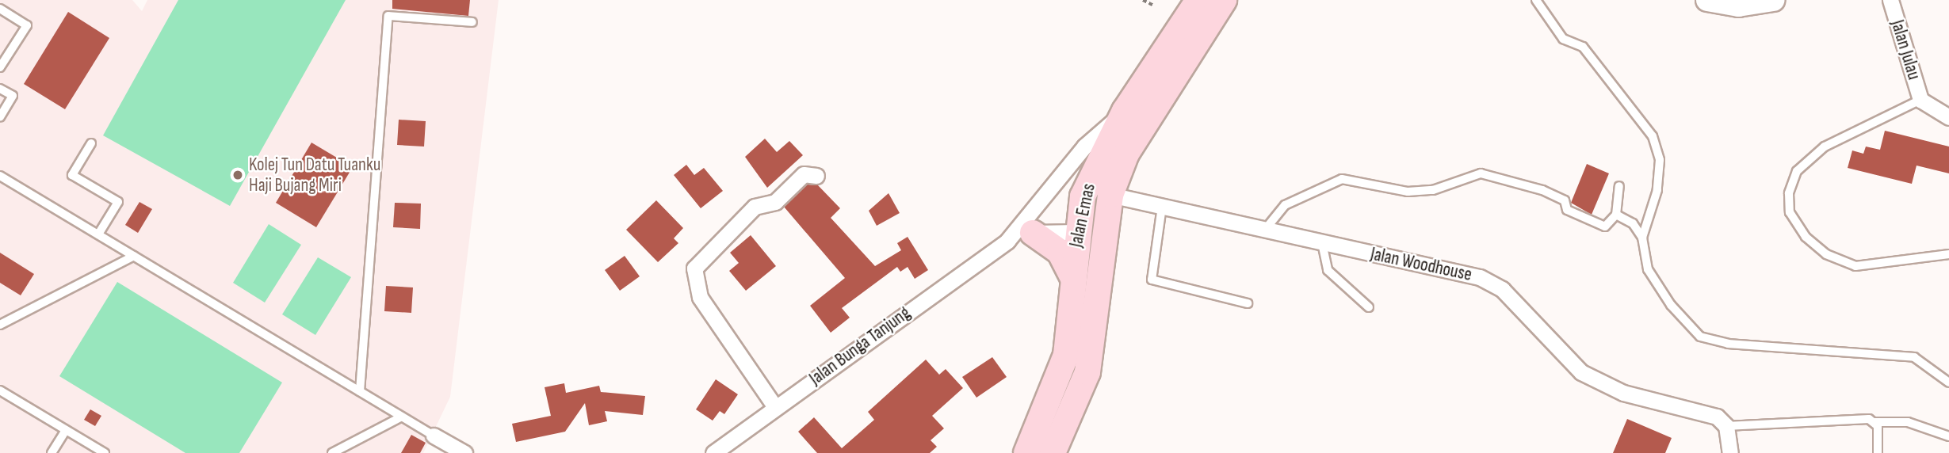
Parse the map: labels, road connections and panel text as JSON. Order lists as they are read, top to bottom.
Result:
{
  "streets": {
    "main road": ["Jalan Emas"],
    "street": ["Jalan Julau", "Jalan Woodhouse", "Jalan Bunga Tanjung"]
  },
  "crossings": [
    ["Jalan Emas", "Jalan Woodhouse"]
  ],
  "places": ["Kolej Tun Datu Tuanku Haji Bujang Miri"]
}
